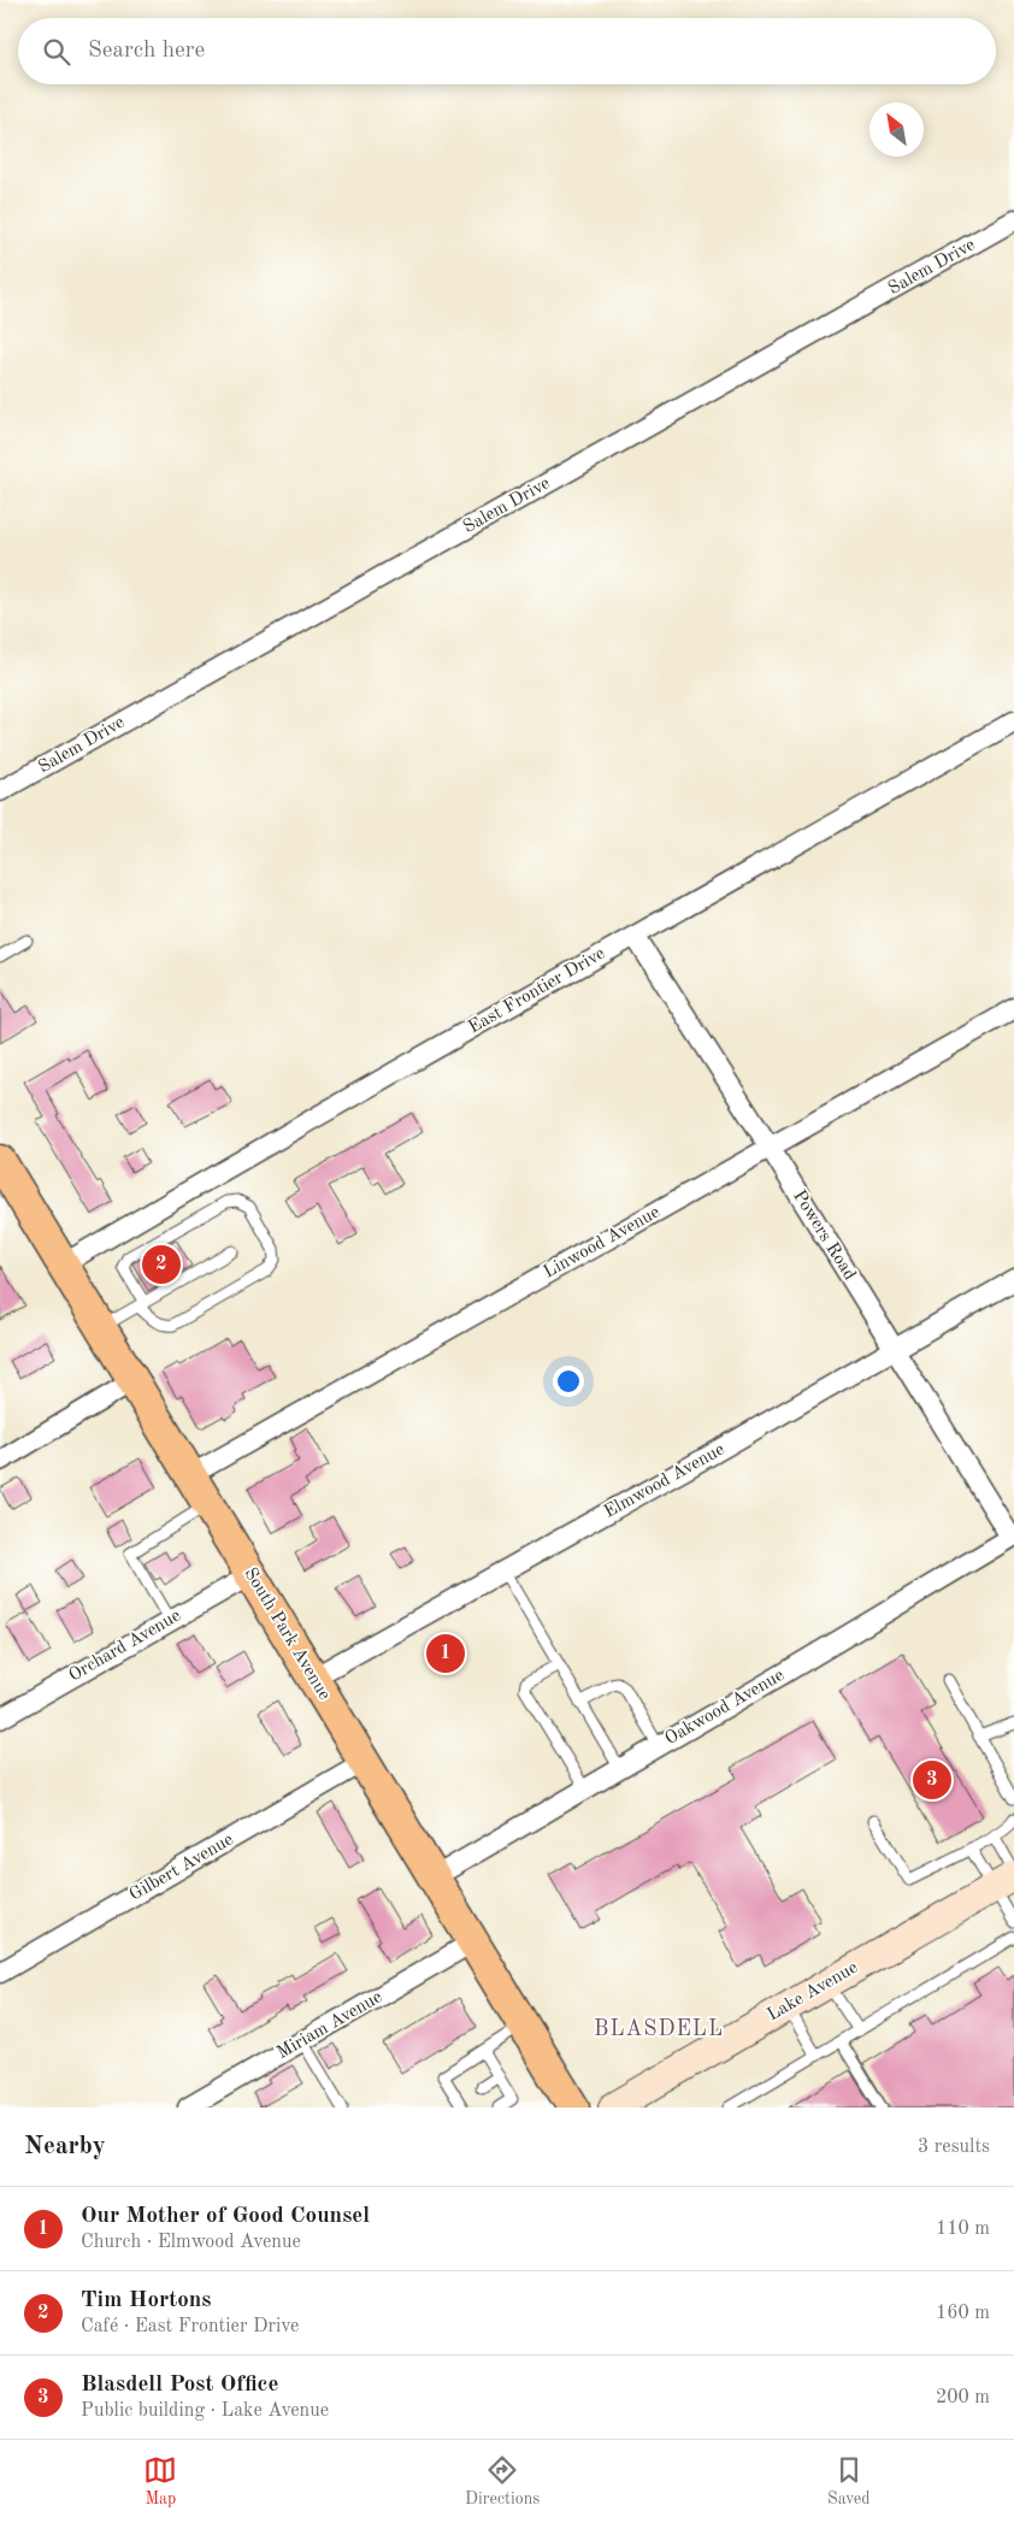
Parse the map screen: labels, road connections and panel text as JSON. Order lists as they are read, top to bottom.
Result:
{
  "streets": {
    "main road": ["South Park Avenue"],
    "street": [
      "Salem Drive",
      "East Frontier Drive",
      "Powers Road",
      "Linwood Avenue",
      "Elmwood Avenue",
      "Orchard Avenue",
      "Oakwood Avenue",
      "Gilbert Avenue",
      "Lake Avenue",
      "Miriam Avenue"
    ]
  },
  "crossings": [
    ["East Frontier Drive", "Powers Road"],
    ["East Frontier Drive", "South Park Avenue"],
    ["Powers Road", "Linwood Avenue"],
    ["Powers Road", "Elmwood Avenue"],
    ["Powers Road", "Oakwood Avenue"],
    ["Linwood Avenue", "South Park Avenue"],
    ["Elmwood Avenue", "South Park Avenue"],
    ["South Park Avenue", "Orchard Avenue"],
    ["South Park Avenue", "Oakwood Avenue"],
    ["South Park Avenue", "Gilbert Avenue"],
    ["South Park Avenue", "Miriam Avenue"]
  ],
  "districts": ["BLASDELL"],
  "north": "top left",
  "page": {
    "search": "Search here",
    "pins": ["2", "1", "3"],
    "heading": ["Nearby", "3 results"],
    "list": [
      {
        "mark": "1",
        "name": "Our Mother of Good Counsel",
        "note": "Church · Elmwood Avenue",
        "value": "110 m"
      },
      {
        "mark": "2",
        "name": "Tim Hortons",
        "note": "Café · East Frontier Drive",
        "value": "160 m"
      },
      {
        "mark": "3",
        "name": "Blasdell Post Office",
        "note": "Public building · Lake Avenue",
        "value": "200 m"
      }
    ],
    "nav": ["Map", "Directions", "Saved"]
  }
}
